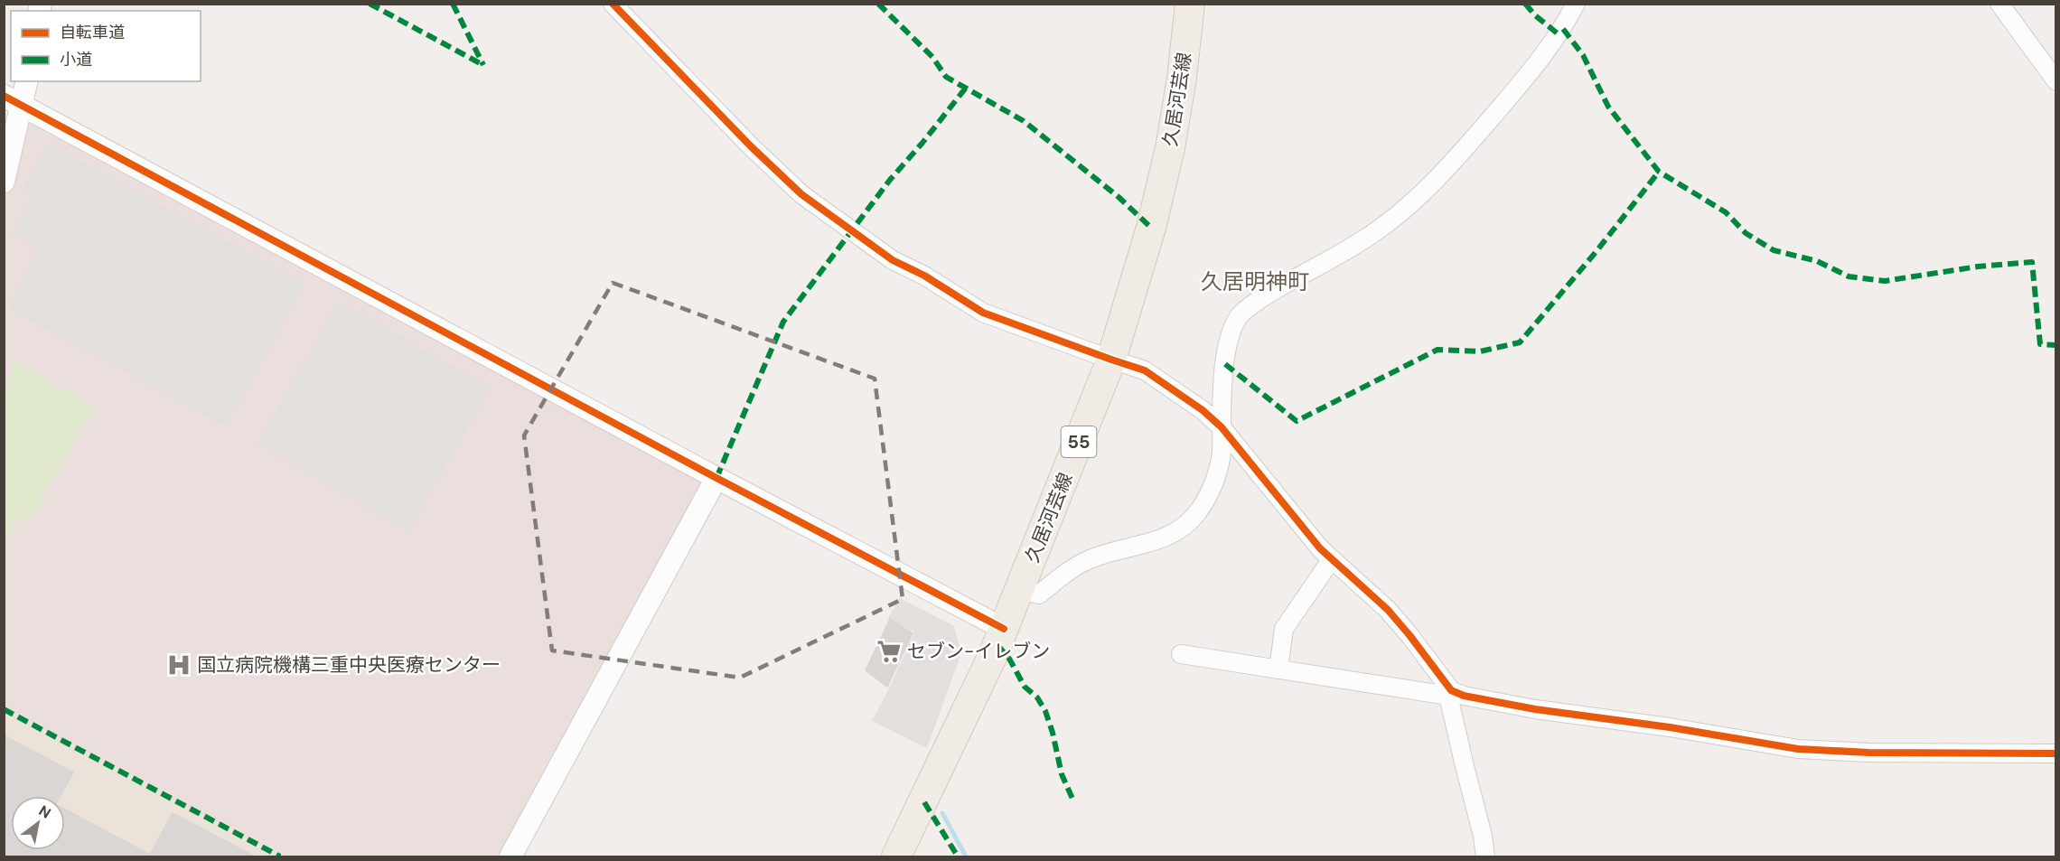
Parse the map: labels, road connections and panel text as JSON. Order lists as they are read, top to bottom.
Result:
{
  "streets": {
    "main road": ["久居河芸線", "55"]
  },
  "districts": ["久居明神町"],
  "places": {
    "supermarket": ["セブン-イレブン"],
    "hospital": ["国立病院機構三重中央医療センター"]
  },
  "legend": ["自転車道", "小道"],
  "north": "top right"
}
